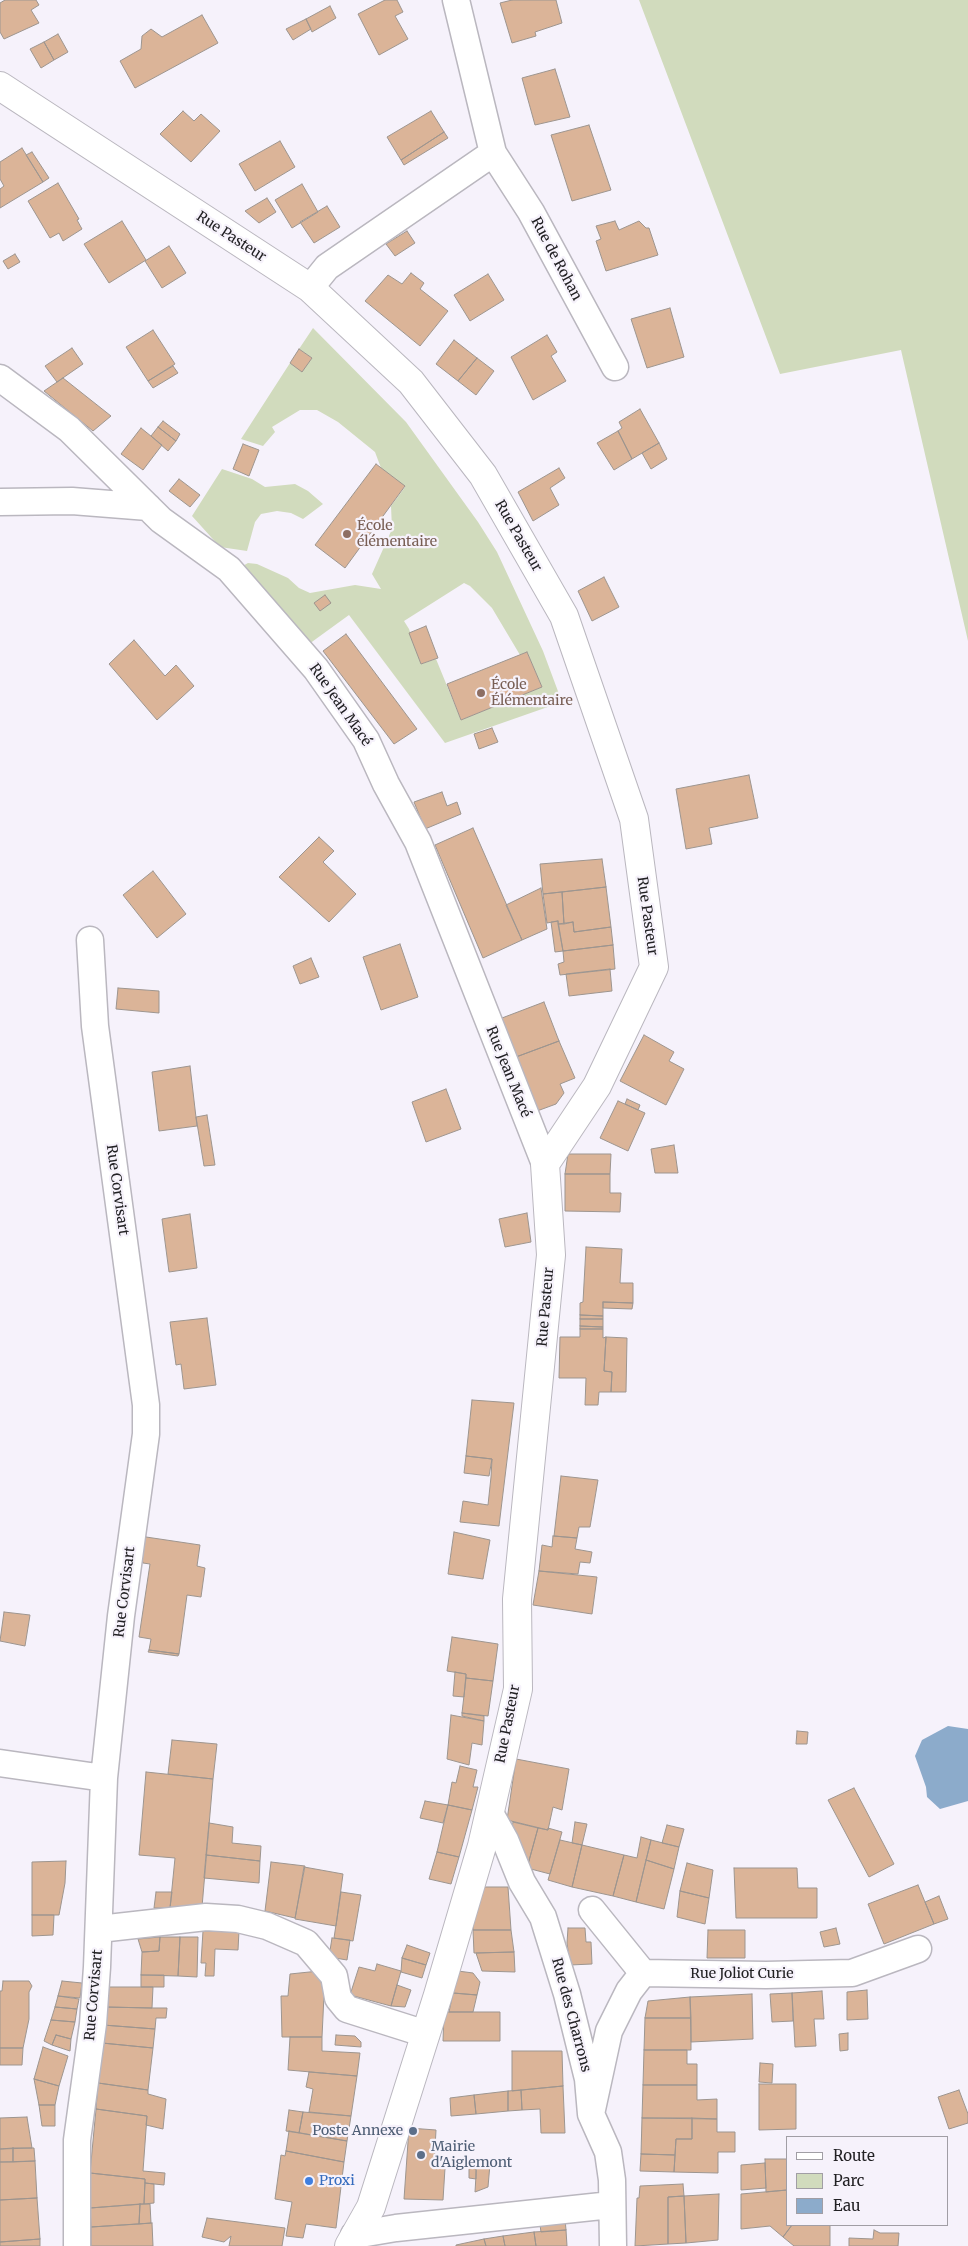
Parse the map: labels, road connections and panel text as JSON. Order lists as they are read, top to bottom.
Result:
{
  "streets": {
    "street": [
      "Rue Pasteur",
      "Rue de Rohan",
      "Rue Jean Macé",
      "Rue Corvisart",
      "Rue Joliot Curie",
      "Rue des Charrons"
    ]
  },
  "crossings": [
    ["Rue Pasteur", "Rue Jean Macé"],
    ["Rue Pasteur", "Rue des Charrons"],
    ["Rue Joliot Curie", "Rue des Charrons"]
  ],
  "places": [
    "École élémentaire",
    "École Élémentaire",
    "Poste Annexe",
    "Mairie d'Aiglemont",
    "Proxi"
  ],
  "legend": ["Route", "Parc", "Eau"]
}
